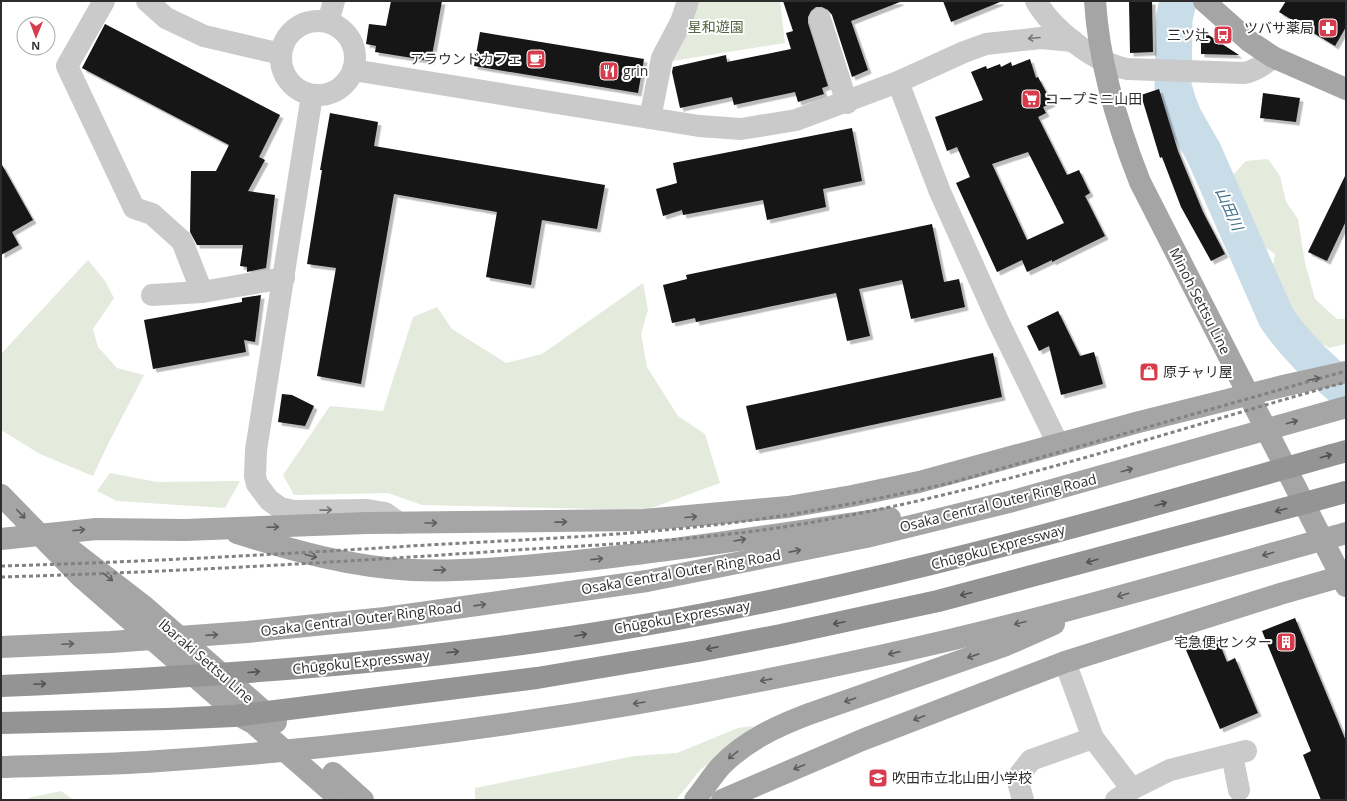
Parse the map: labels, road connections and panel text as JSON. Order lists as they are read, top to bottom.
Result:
{
  "streets": {
    "highway": ["Chūgoku Expressway"],
    "main road": ["Minoh Settsu Line", "Osaka Central Outer Ring Road", "Ibaraki Settsu Line"]
  },
  "water": ["山田川"],
  "parks": ["星和遊園"],
  "places": {
    "pharmacy": ["ツバサ薬局"],
    "bus stop": ["三ツ辻"],
    "cafe": ["アラウンドカフェ"],
    "restaurant": ["grin"],
    "supermarket": ["コープミニ山田"],
    "shop": ["原チャリ屋"],
    "building": ["宅急便センター"],
    "school or university": ["吹田市立北山田小学校"]
  },
  "north": "bottom"
}
